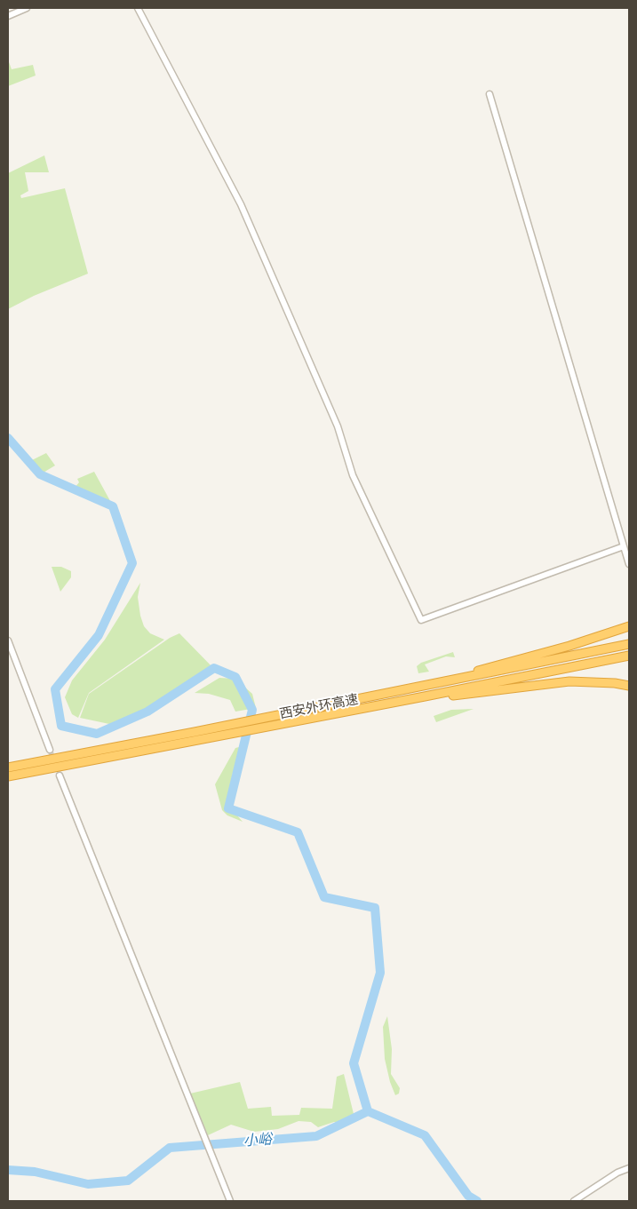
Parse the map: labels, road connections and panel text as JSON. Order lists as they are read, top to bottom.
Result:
{
  "streets": {
    "highway": ["西安外环高速"]
  },
  "water": ["小峪"]
}
